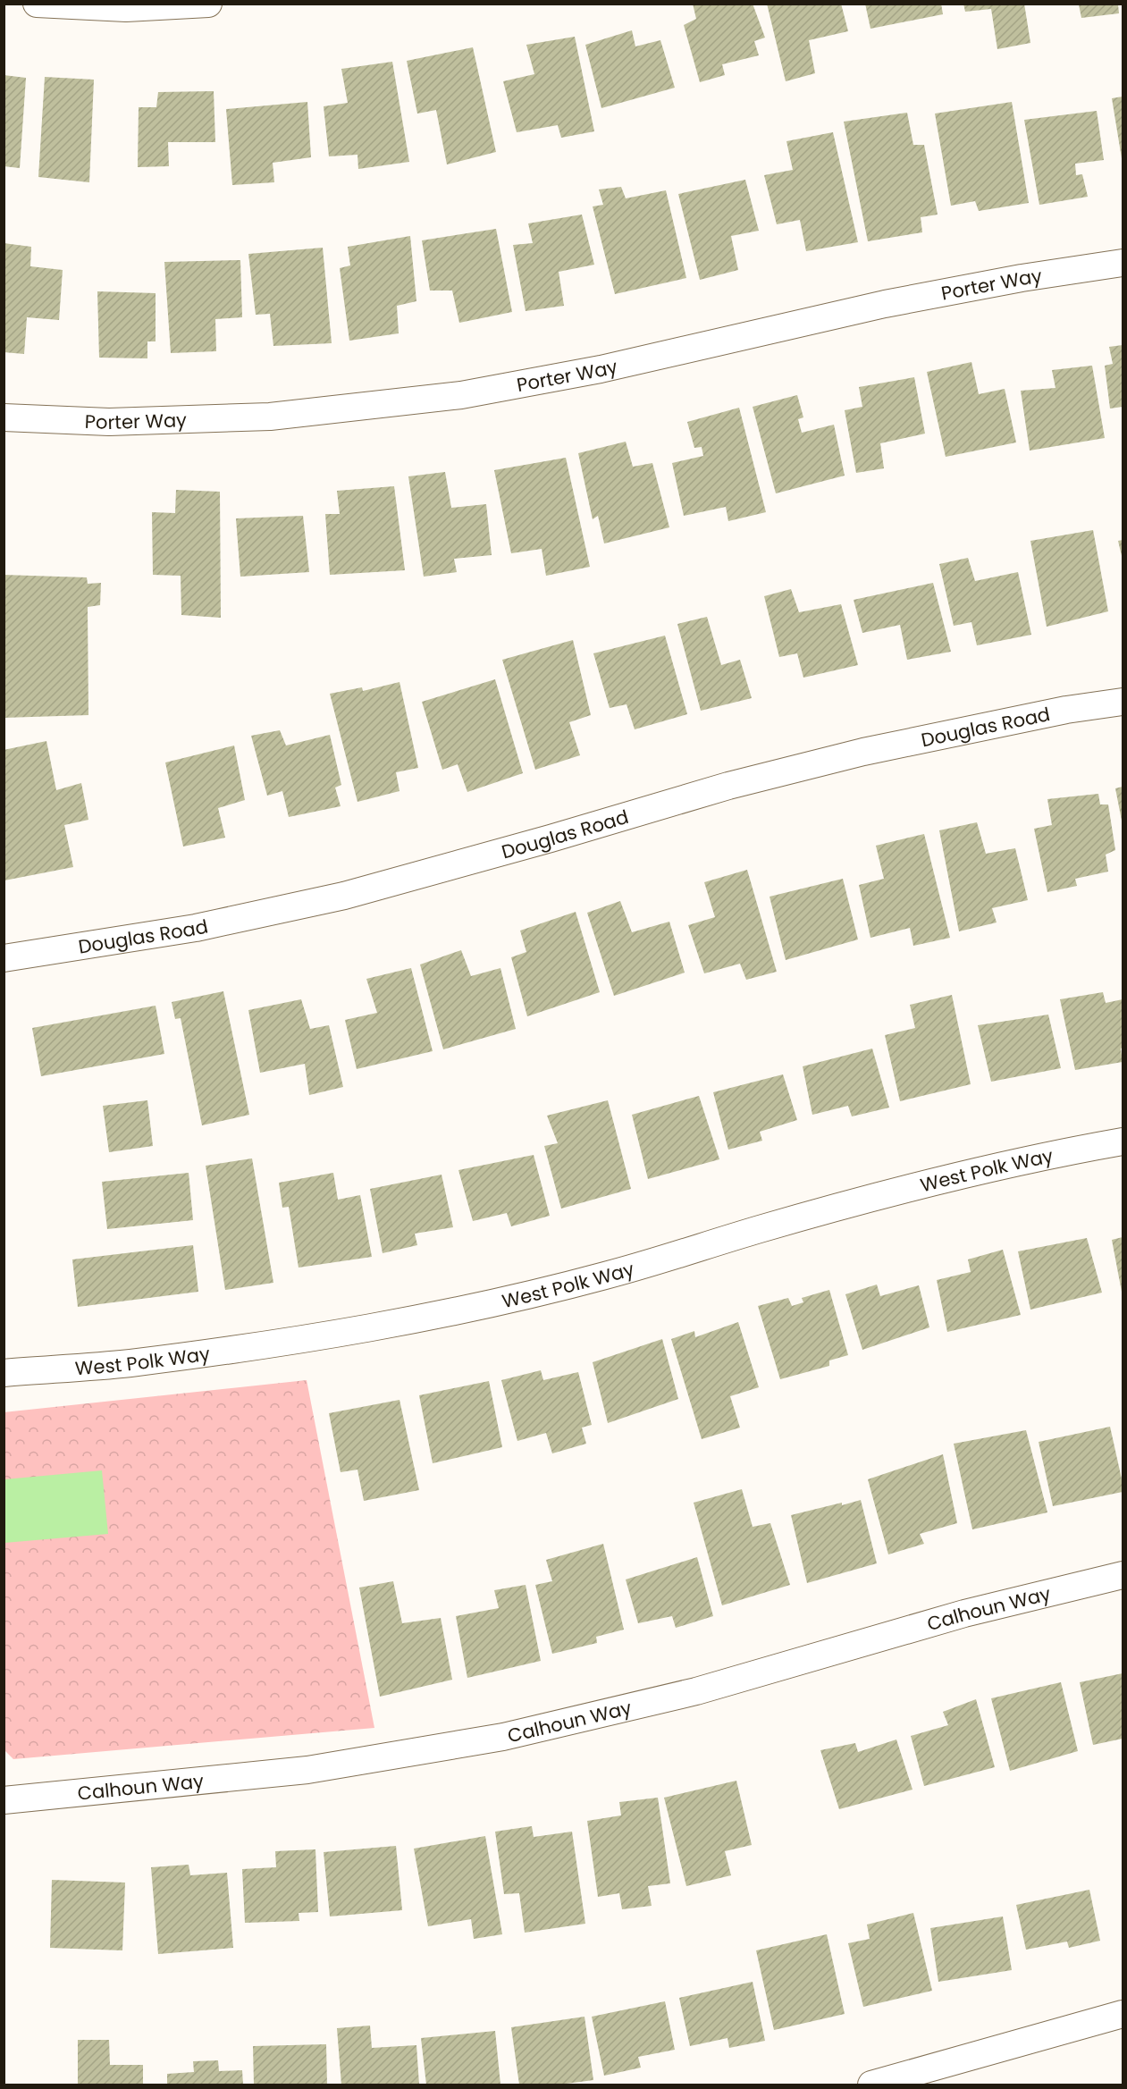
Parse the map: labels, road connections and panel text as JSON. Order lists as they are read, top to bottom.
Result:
{
  "streets": {
    "street": [
      "Porter Way",
      "Douglas Road",
      "West Polk Way",
      "Calhoun Way"
    ]
  }
}
